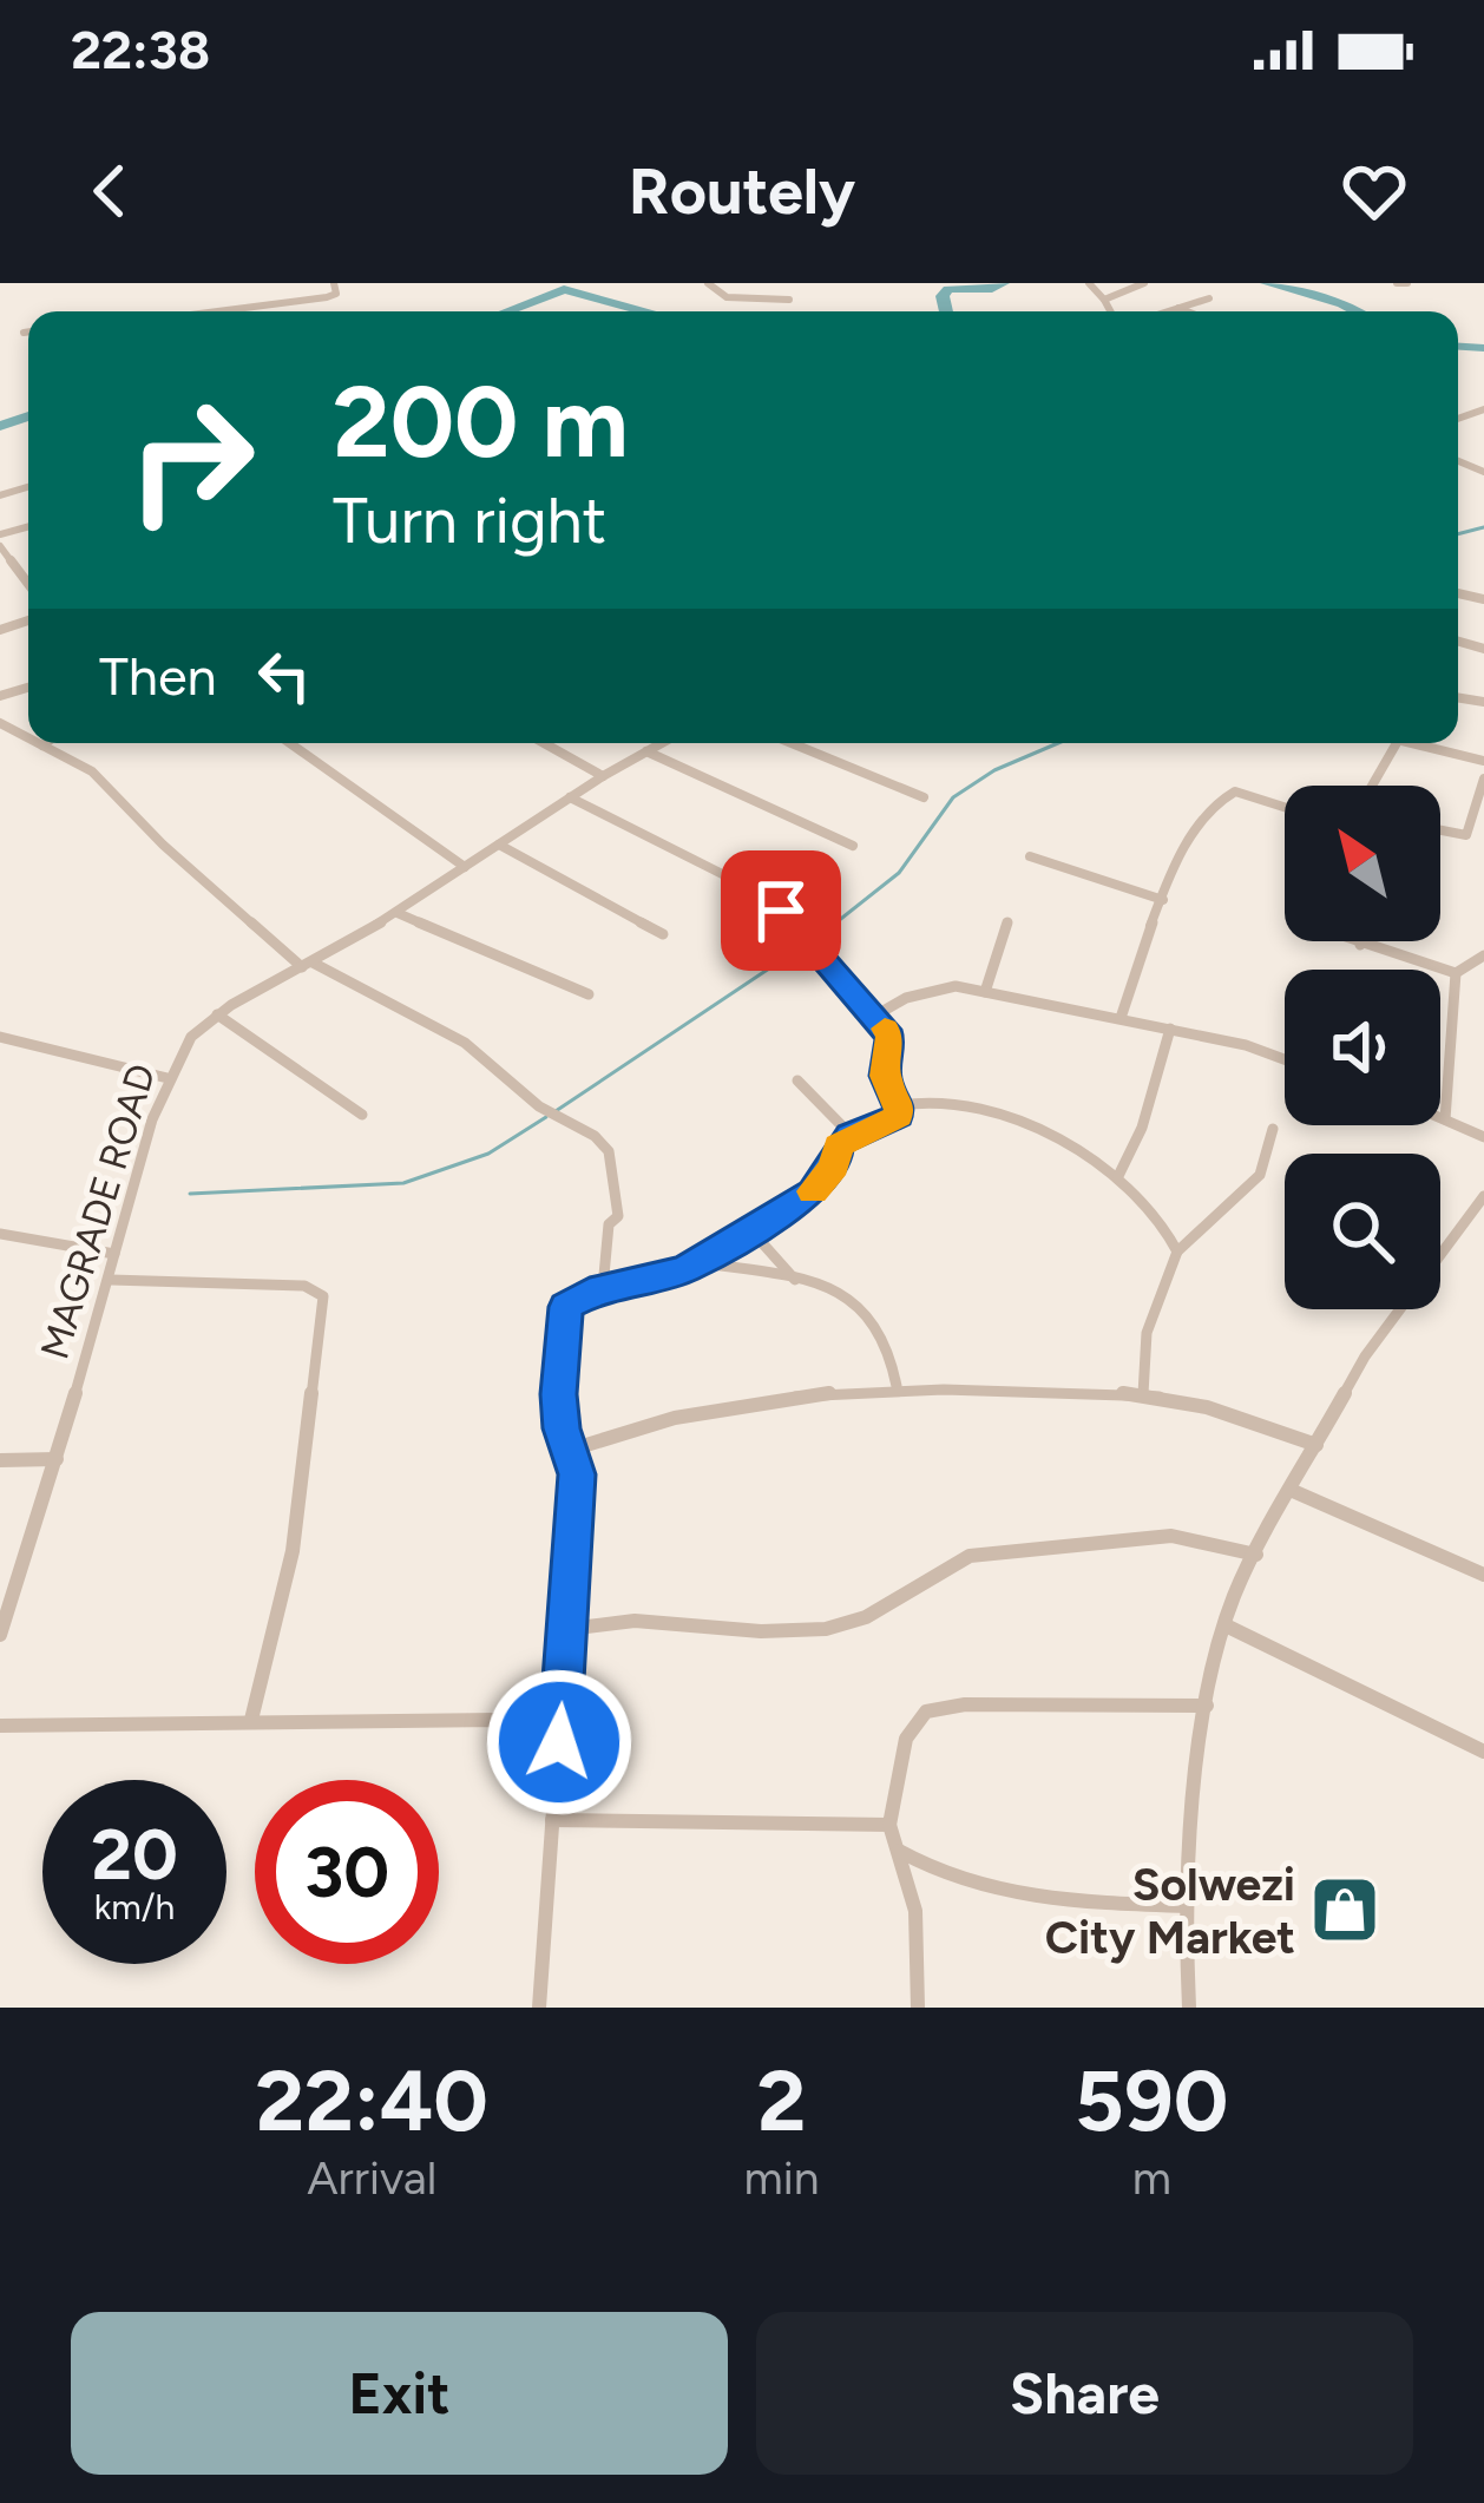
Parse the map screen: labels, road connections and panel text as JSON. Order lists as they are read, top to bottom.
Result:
{
  "streets": {
    "street": ["MAGRADE ROAD"]
  },
  "places": {
    "shop": ["Solwezi City Market"]
  },
  "north": "top left",
  "page": {
    "status": "22:38",
    "header": "Routely",
    "turn": ["200 m", "Turn right"],
    "then": "Then",
    "speed": "20 km/h",
    "limit": "30",
    "eta": [
      "22:40",
      "Arrival",
      "2",
      "min",
      "590",
      "m"
    ],
    "buttons": ["Exit", "Share"]
  }
}
